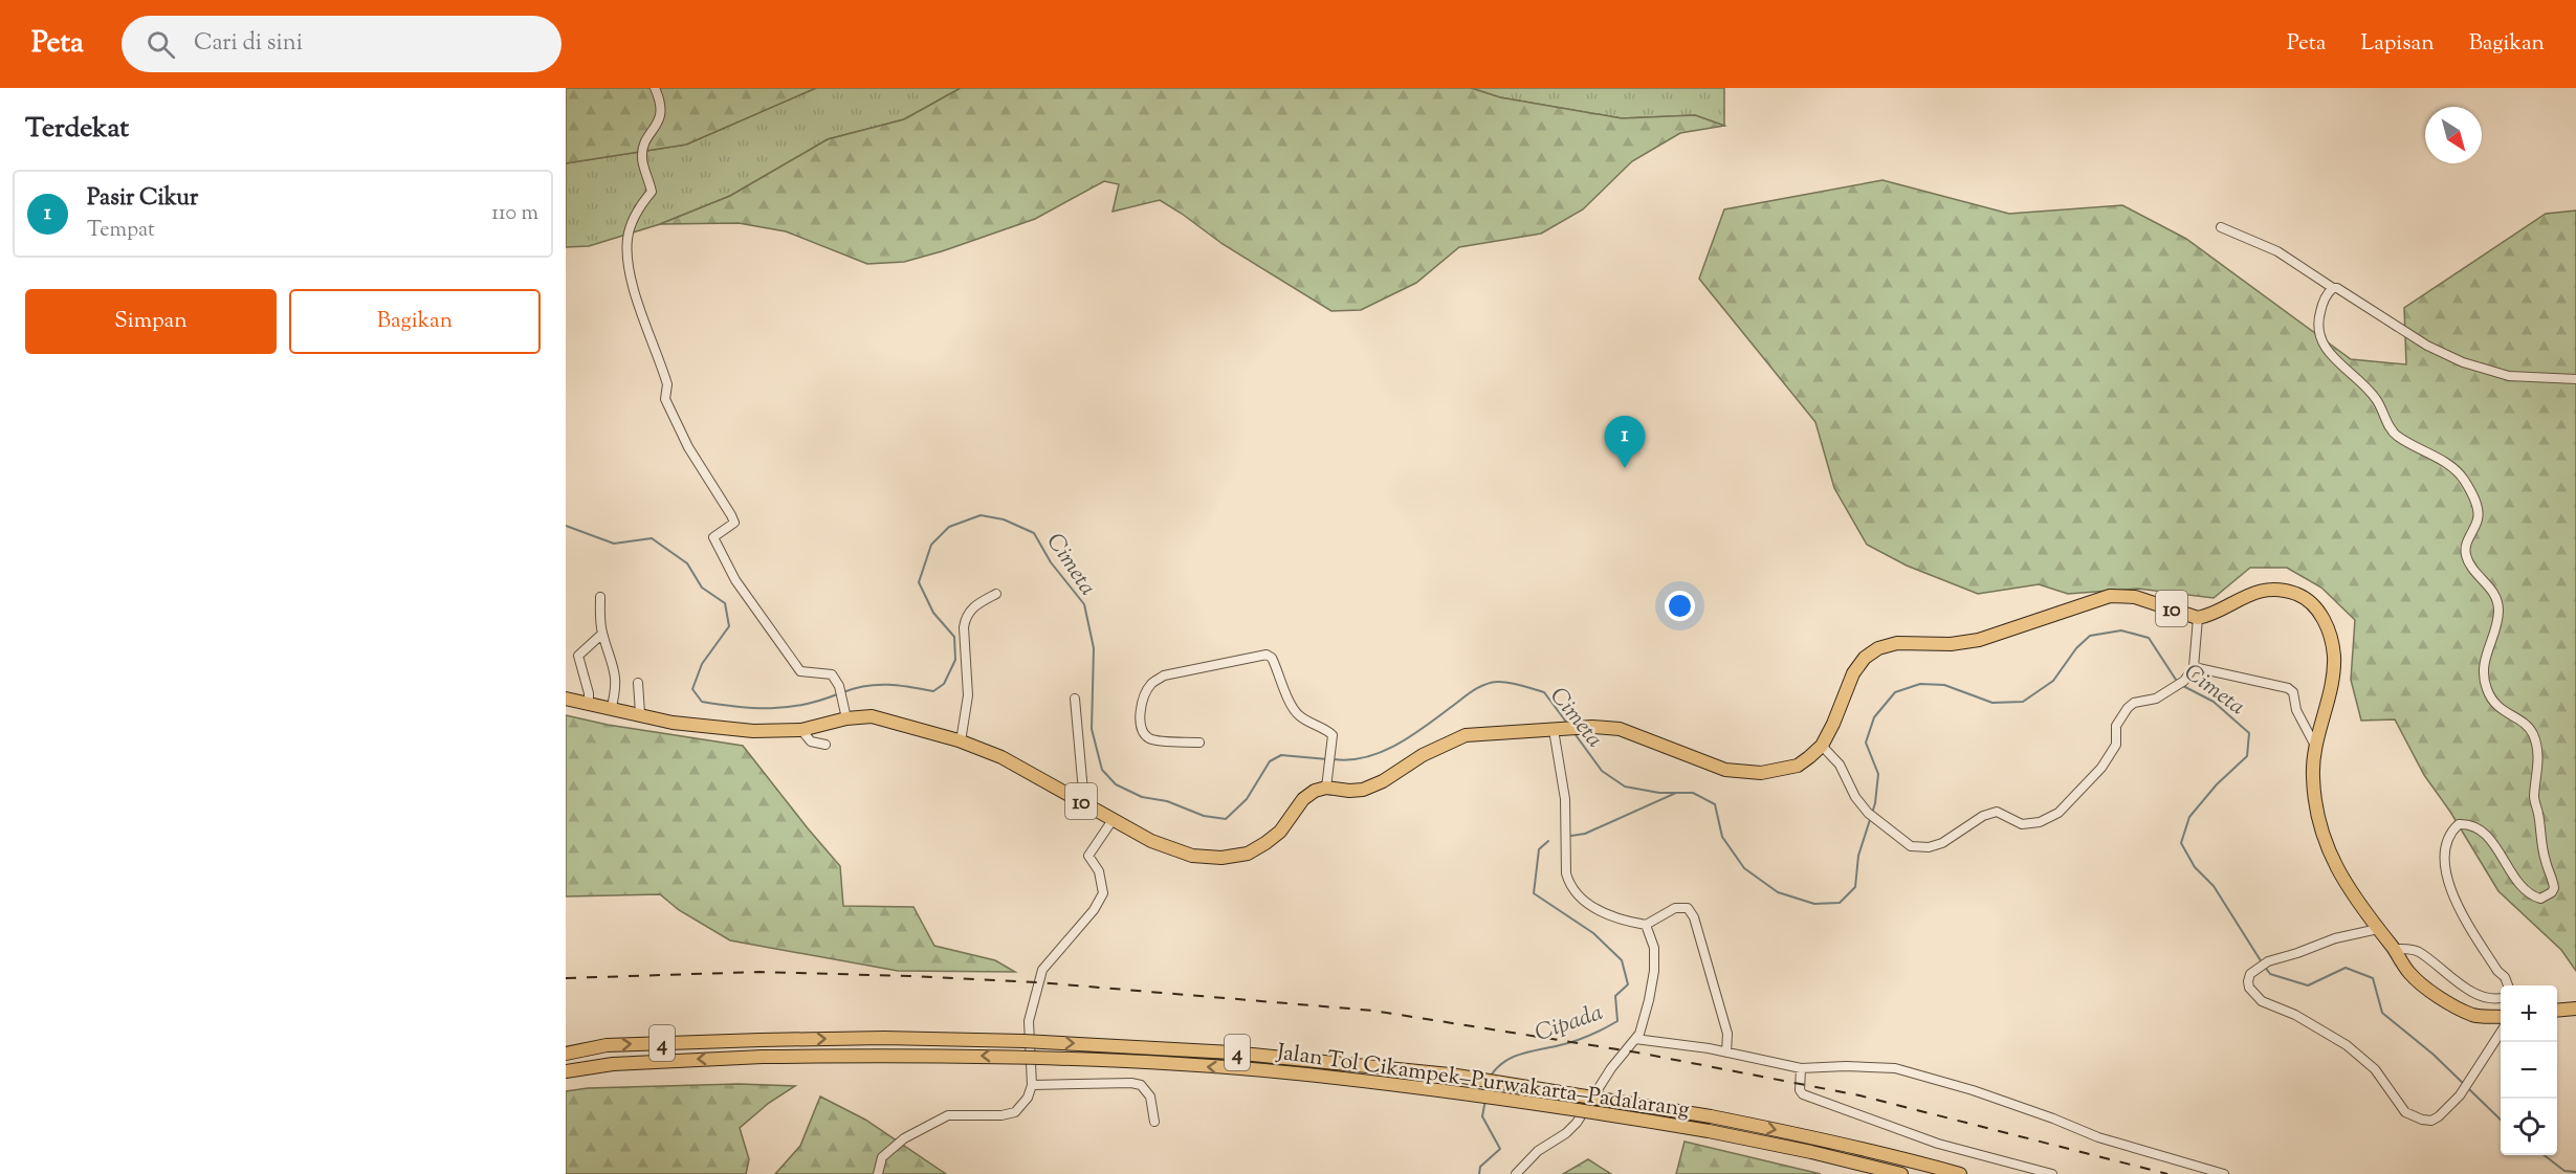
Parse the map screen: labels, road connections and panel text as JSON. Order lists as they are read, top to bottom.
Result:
{
  "streets": {
    "highway": ["10", "4", "Jalan Tol Cikampek–Purwakarta–Padalarang"]
  },
  "water": ["Cimeta", "Cipada"],
  "north": "bottom right",
  "page": {
    "header": "Peta",
    "search": "Cari di sini",
    "nav": ["Peta", "Lapisan", "Bagikan"],
    "heading": "Terdekat",
    "list": [
      {
        "mark": "1",
        "name": "Pasir Cikur",
        "note": "Tempat",
        "value": "110 m"
      }
    ],
    "buttons": ["Simpan", "Bagikan"],
    "pins": "1",
    "map_buttons": ["+", "−"]
  }
}
